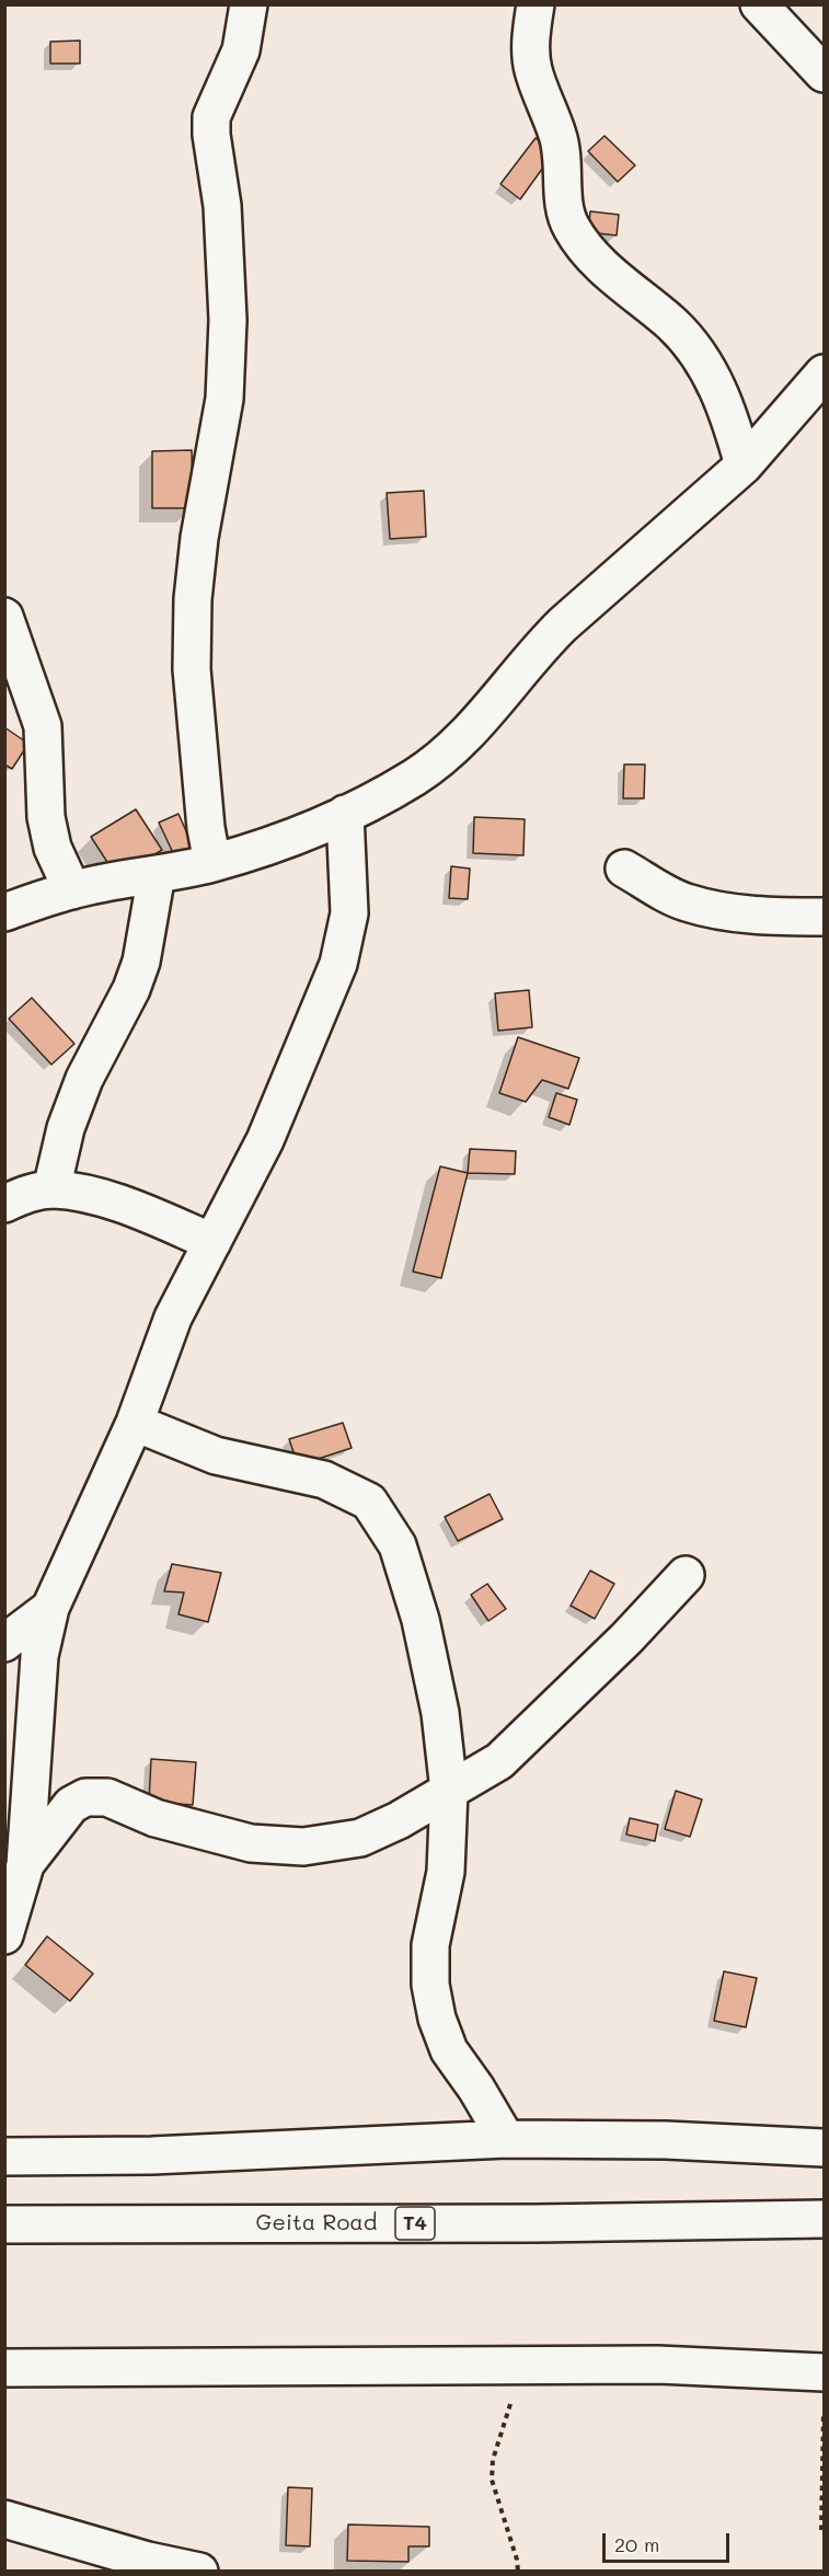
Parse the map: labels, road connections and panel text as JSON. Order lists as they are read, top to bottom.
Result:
{
  "streets": {
    "main road": ["Geita Road", "T4"]
  },
  "scale_bar": "20 m"
}
